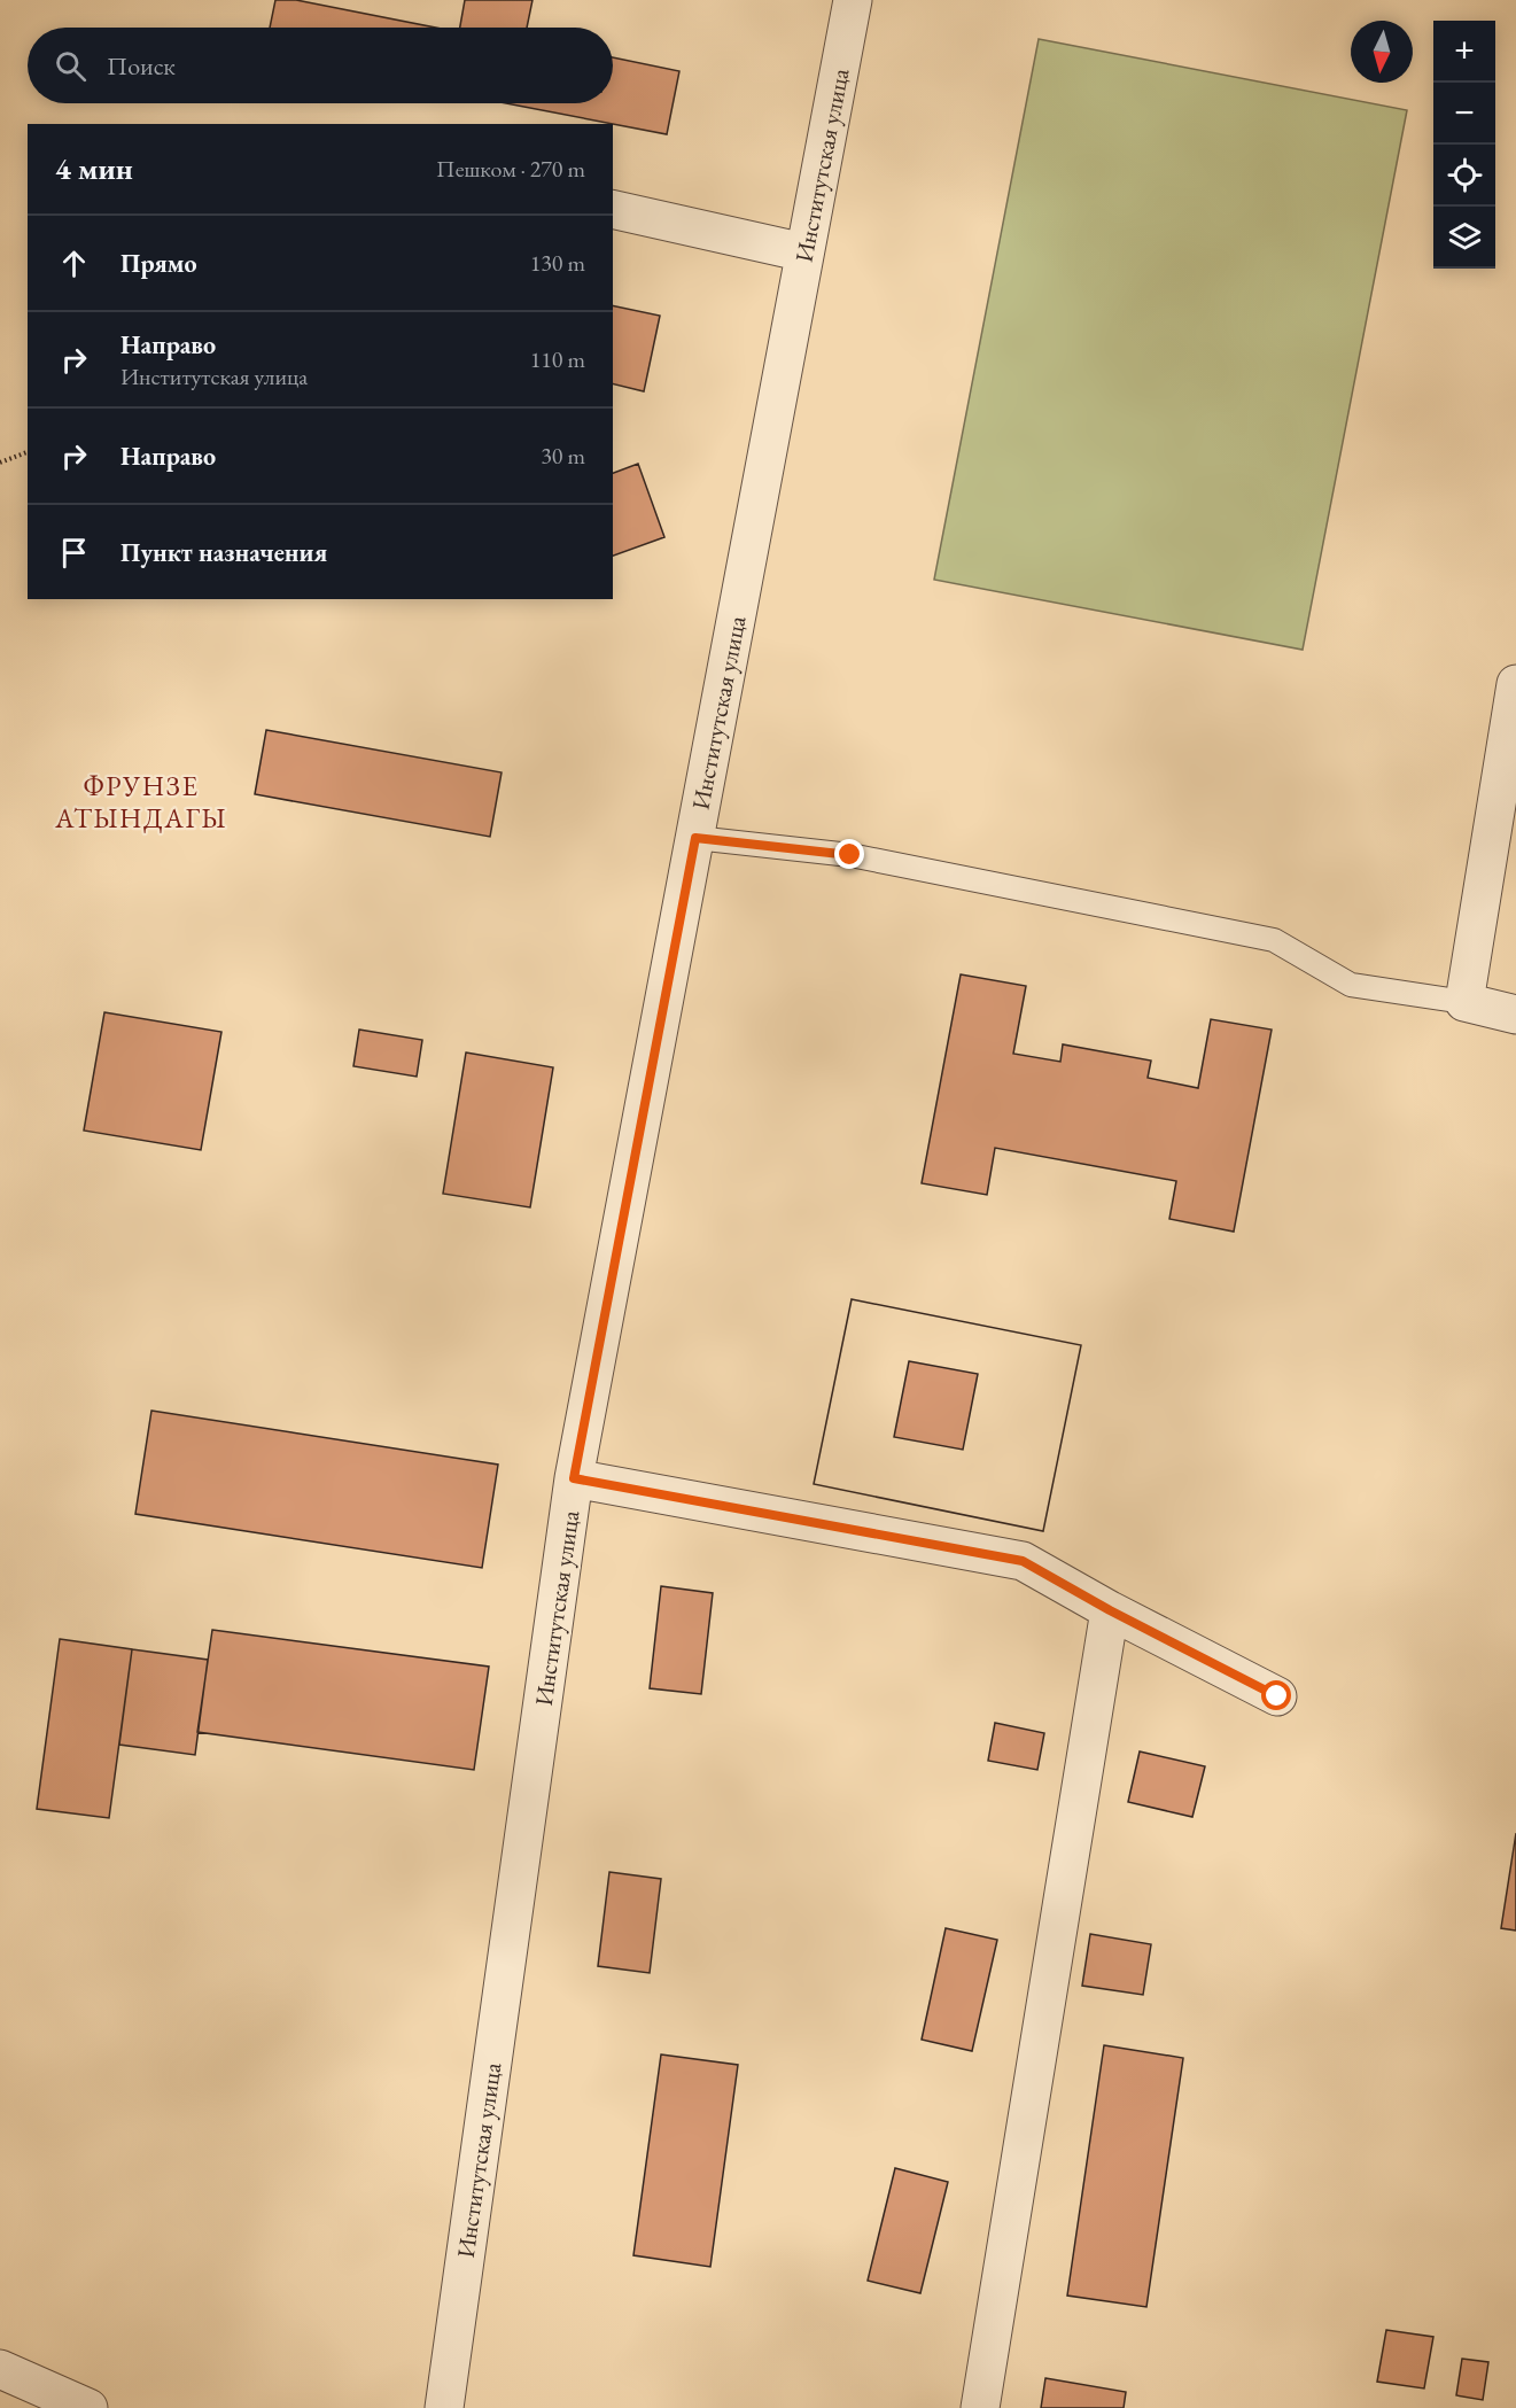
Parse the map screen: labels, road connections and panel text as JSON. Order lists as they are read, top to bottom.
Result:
{
  "streets": {
    "street": ["Институтская улица"]
  },
  "districts": ["ФРУНЗЕ АТЫНДАГЫ"],
  "north": "bottom",
  "page": {
    "map_buttons": ["+", "−"],
    "search": "Поиск",
    "heading": ["4 мин", "Пешком · 270 m"],
    "list": [
      ["Прямо", "130 m"],
      ["Направо", "Институтская улица", "110 m"],
      ["Направо", "30 m"],
      "Пункт назначения"
    ]
  }
}
